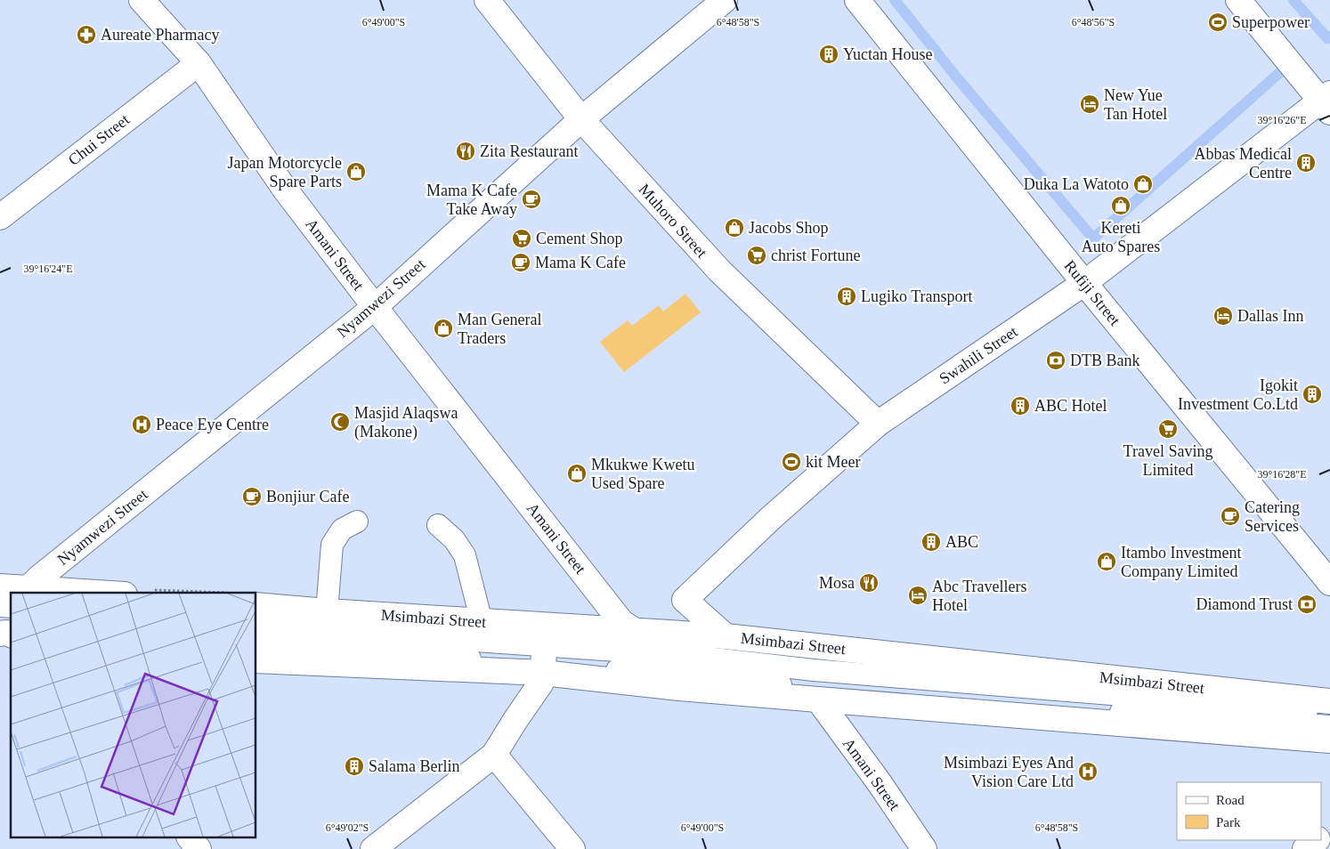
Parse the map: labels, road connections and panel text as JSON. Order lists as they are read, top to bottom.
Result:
{
  "streets": {
    "street": [
      "Chui Street",
      "Muhoro Street",
      "Amani Street",
      "Rufiji Street",
      "Nyamwezi Street",
      "Swahili Street",
      "Msimbazi Street"
    ]
  },
  "crossings": [
    ["Chui Street", "Amani Street"],
    ["Muhoro Street", "Nyamwezi Street"],
    ["Muhoro Street", "Swahili Street"],
    ["Amani Street", "Nyamwezi Street"],
    ["Amani Street", "Msimbazi Street"],
    ["Rufiji Street", "Swahili Street"],
    ["Swahili Street", "Msimbazi Street"]
  ],
  "places": {
    "sports": ["Superpower", "kit Meer"],
    "pharmacy": ["Aureate Pharmacy"],
    "building": [
      "Yuctan House",
      "Abbas Medical Centre",
      "Lugiko Transport",
      "Igokit Investment Co.Ltd",
      "ABC Hotel",
      "ABC",
      "Salama Berlin"
    ],
    "hotel": ["New Yue Tan Hotel", "Dallas Inn", "Abc Travellers Hotel"],
    "restaurant": ["Zita Restaurant", "Mosa"],
    "shop": [
      "Japan Motorcycle Spare Parts",
      "Duka La Watoto",
      "Kereti Auto Spares",
      "Jacobs Shop",
      "Man General Traders",
      "Mkukwe Kwetu Used Spare",
      "Itambo Investment Company Limited"
    ],
    "cafe": [
      "Mama K Cafe Take Away",
      "Mama K Cafe",
      "Bonjiur Cafe",
      "Catering Services"
    ],
    "supermarket": ["Cement Shop", "christ Fortune", "Travel Saving Limited"],
    "bank": ["DTB Bank", "Diamond Trust"],
    "mosque": ["Masjid Alaqswa (Makone)"],
    "hospital": ["Peace Eye Centre", "Msimbazi Eyes And Vision Care Ltd"]
  },
  "legend": ["Road", "Park"],
  "coordinates": [
    "6°48'58\"S",
    "6°49'00\"S",
    "6°48'56\"S",
    "39°16'26\"E",
    "39°16'24\"E",
    "39°16'28\"E",
    "6°49'02\"S"
  ]
}
